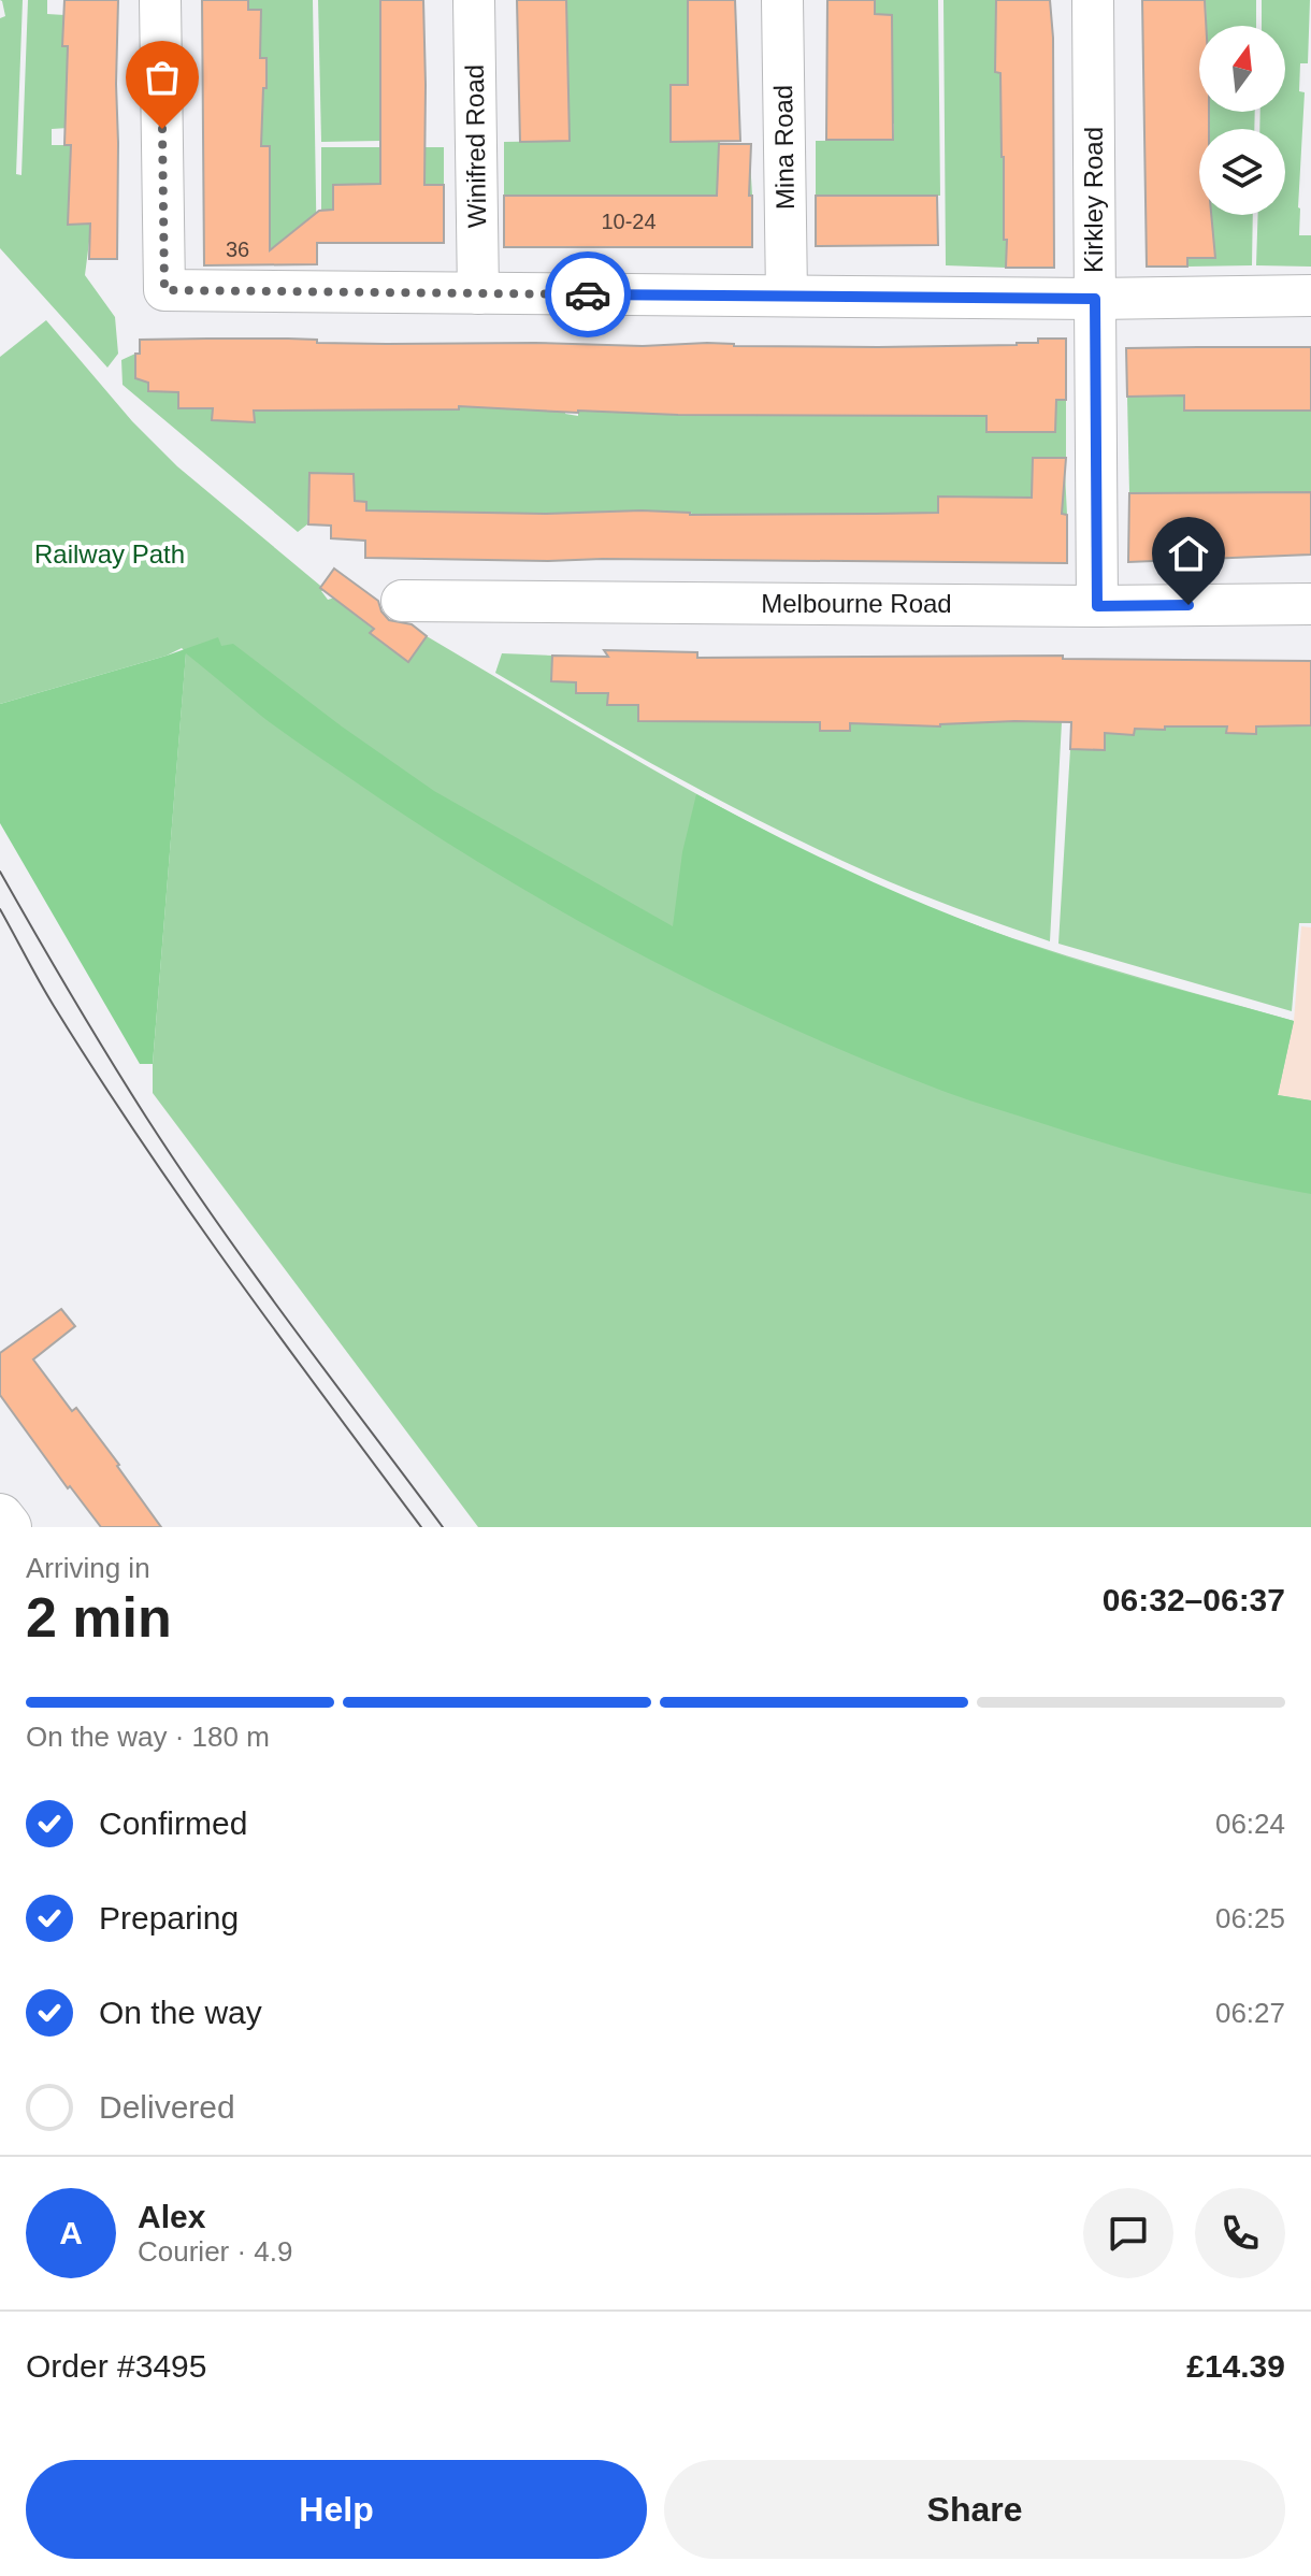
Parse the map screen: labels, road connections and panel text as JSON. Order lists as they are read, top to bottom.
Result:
{
  "streets": {
    "street": [
      "Winifred Road",
      "Mina Road",
      "Kirkley Road",
      "Melbourne Road"
    ]
  },
  "crossings": [
    ["Kirkley Road", "Melbourne Road"]
  ],
  "parks": ["Railway Path"],
  "house_numbers": ["10-24", "36"],
  "north": "top",
  "page": {
    "heading": ["2 min", "Arriving in", "06:32–06:37"],
    "panel": [
      "Alex",
      "Courier · 4.9",
      "Order #3495",
      "£14.39"
    ],
    "bar": "On the way · 180 m",
    "list": [
      ["Confirmed", "06:24"],
      ["Preparing", "06:25"],
      ["On the way", "06:27"],
      "Delivered"
    ],
    "round": "A",
    "buttons": ["Help", "Share"]
  }
}
